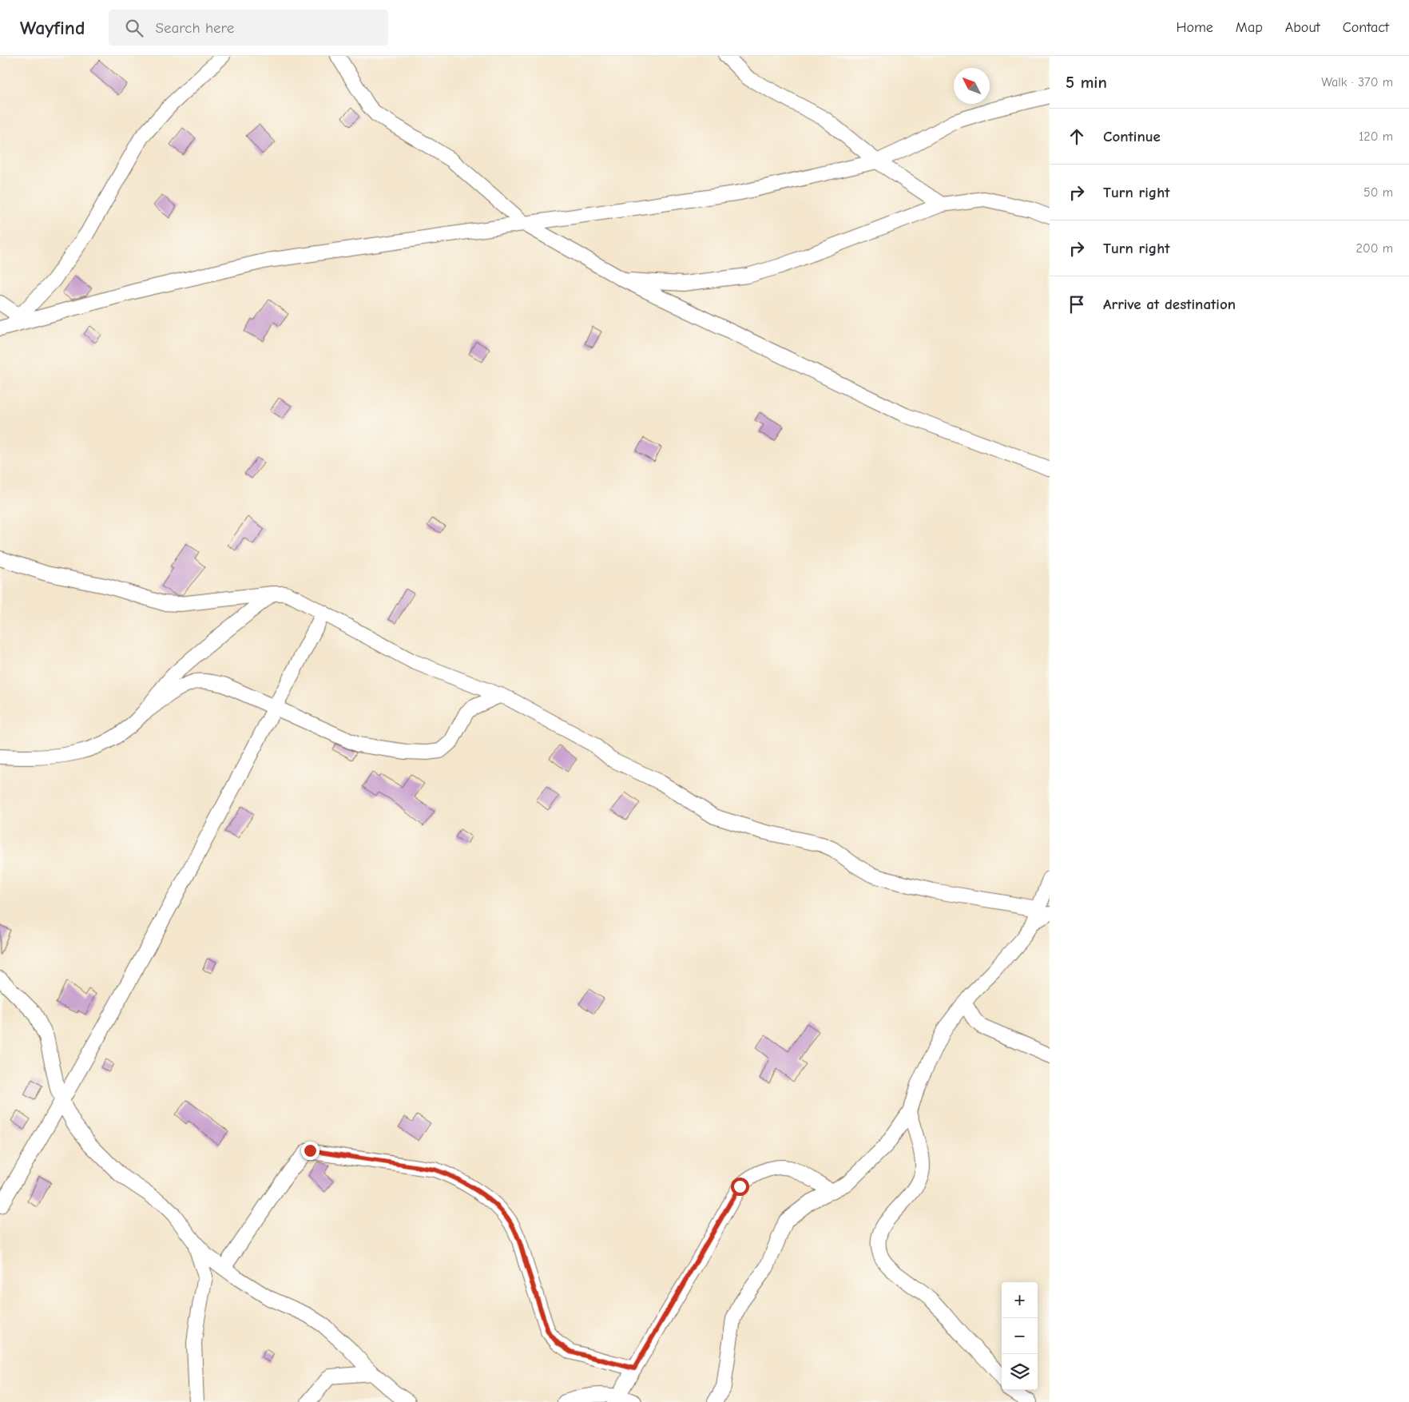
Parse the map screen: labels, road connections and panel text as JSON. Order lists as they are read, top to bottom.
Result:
{
  "north": "top left",
  "page": {
    "header": "Wayfind",
    "search": "Search here",
    "nav": [
      "Home",
      "Map",
      "About",
      "Contact"
    ],
    "heading": ["5 min", "Walk · 370 m"],
    "list": [
      ["Continue", "120 m"],
      ["Turn right", "50 m"],
      ["Turn right", "200 m"],
      "Arrive at destination"
    ],
    "map_buttons": ["+", "−"]
  }
}
